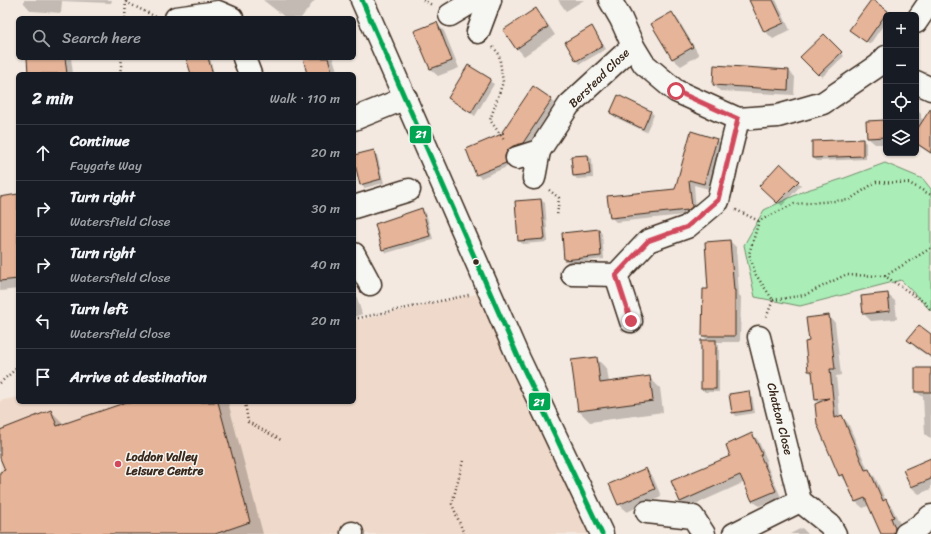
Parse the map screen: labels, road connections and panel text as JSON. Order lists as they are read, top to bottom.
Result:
{
  "streets": {
    "street": ["Berstead Close", "Chatton Close"]
  },
  "places": ["Loddon Valley Leisure Centre"],
  "lines": ["transit line 21"],
  "page": {
    "map_buttons": ["+", "−"],
    "search": "Search here",
    "heading": ["2 min", "Walk · 110 m"],
    "list": [
      ["Continue", "Faygate Way", "20 m"],
      ["Turn right", "Watersfield Close", "30 m"],
      ["Turn right", "Watersfield Close", "40 m"],
      ["Turn left", "Watersfield Close", "20 m"],
      "Arrive at destination"
    ]
  }
}
